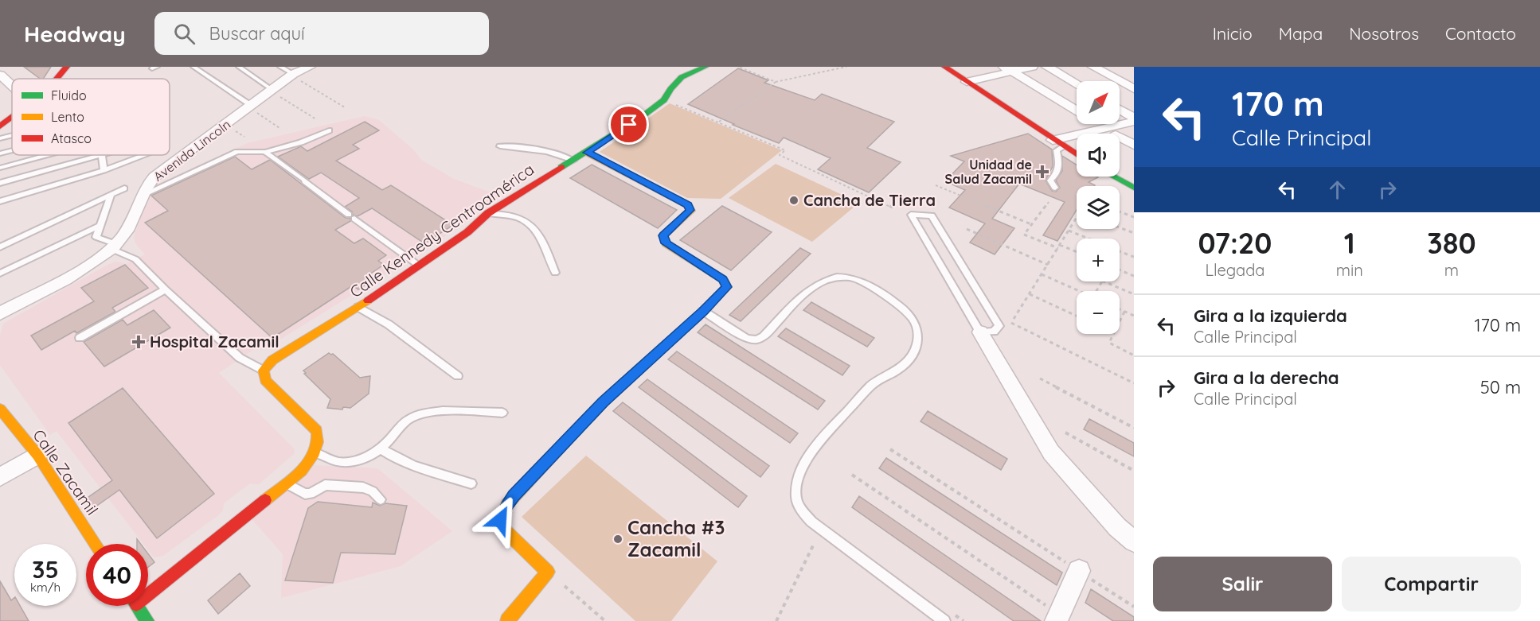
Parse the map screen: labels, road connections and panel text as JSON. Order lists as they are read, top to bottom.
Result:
{
  "streets": {
    "street": ["Avenida Lincoln", "Calle Kennedy Centroamérica", "Calle Zacamil"]
  },
  "places": {
    "health": ["Unidad de Salud Zacamil", "Hospital Zacamil"],
    "other": ["Cancha de Tierra", "Cancha #3 Zacamil"]
  },
  "legend": ["Fluido", "Lento", "Atasco"],
  "north": "top right",
  "page": {
    "header": "Headway",
    "search": "Buscar aquí",
    "nav": [
      "Inicio",
      "Mapa",
      "Nosotros",
      "Contacto"
    ],
    "turn": ["170 m", "Calle Principal"],
    "map_buttons": ["+", "−"],
    "eta": [
      "07:20",
      "Llegada",
      "1",
      "min",
      "380",
      "m"
    ],
    "list": [
      {
        "name": "Gira a la izquierda",
        "note": "Calle Principal",
        "value": "170 m"
      },
      {
        "name": "Gira a la derecha",
        "note": "Calle Principal",
        "value": "50 m"
      }
    ],
    "speed": "35 km/h",
    "limit": "40",
    "buttons": ["Salir", "Compartir"]
  }
}
